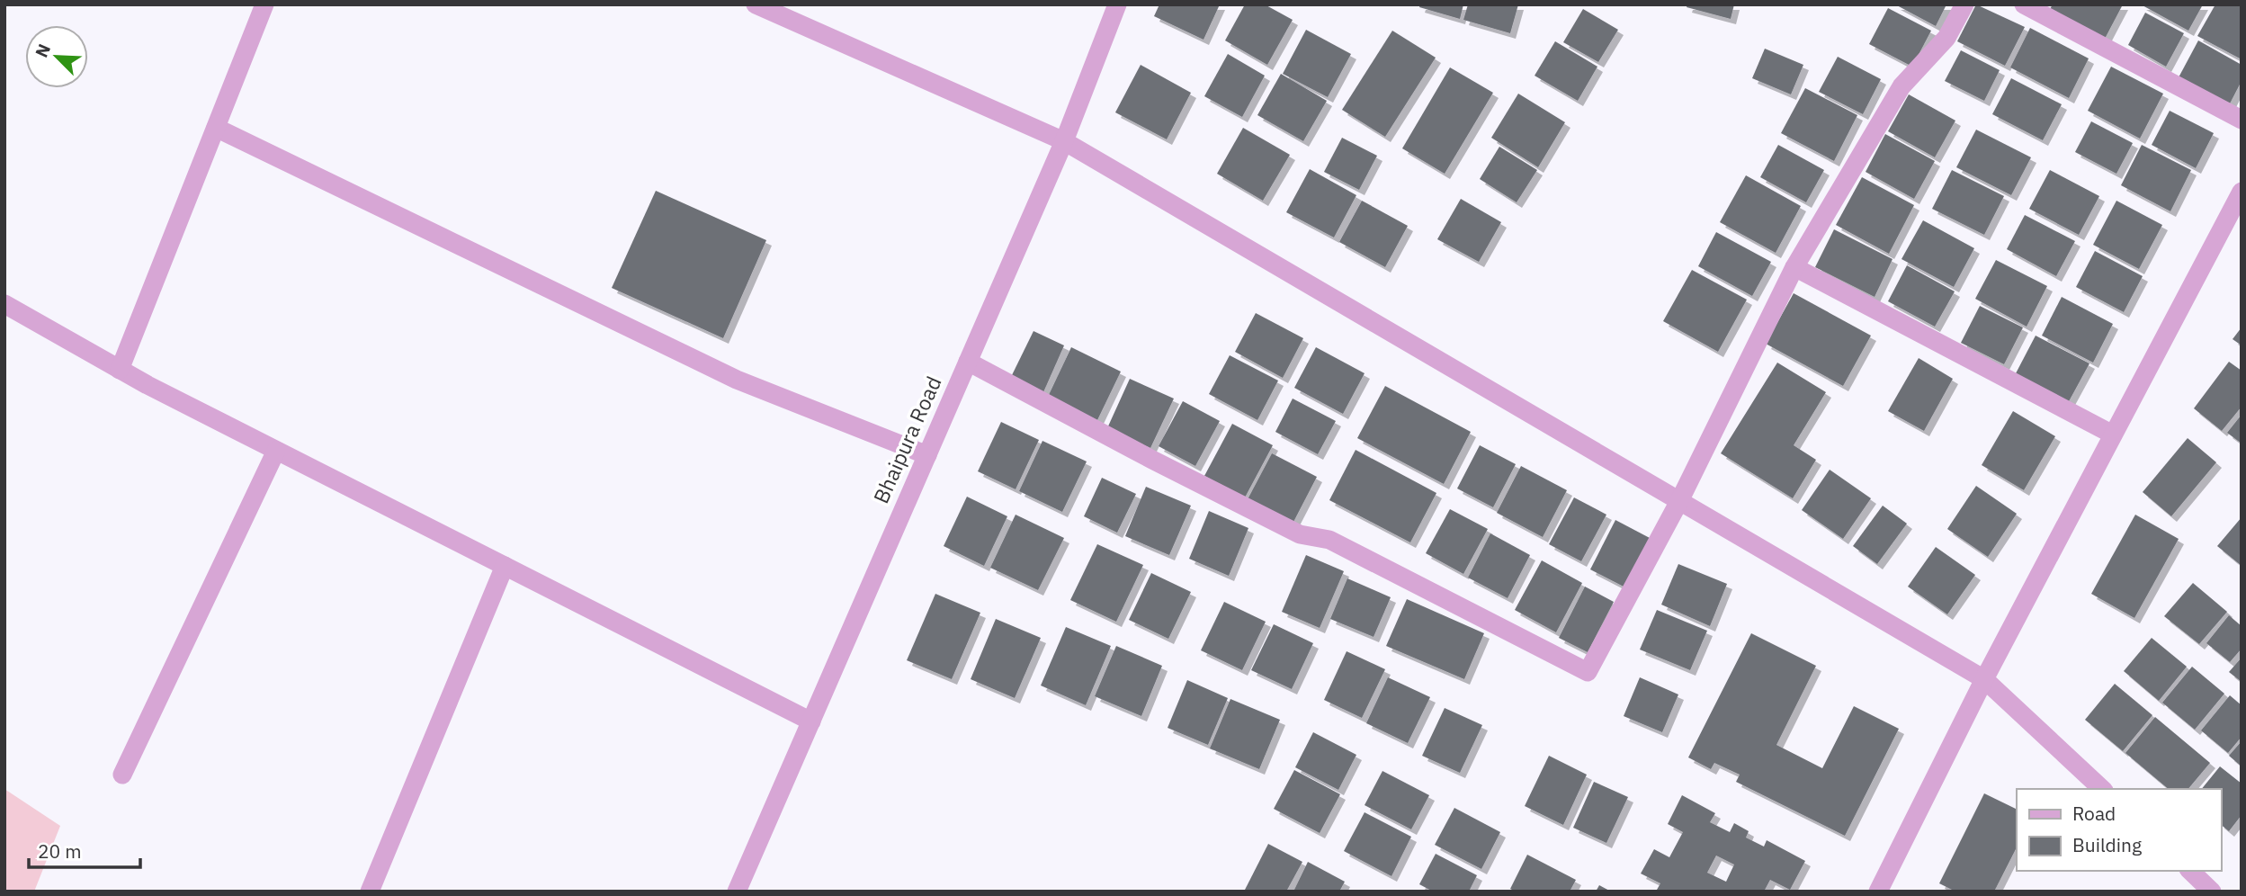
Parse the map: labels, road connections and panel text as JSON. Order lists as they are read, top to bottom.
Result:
{
  "streets": {
    "street": ["Bhaipura Road"]
  },
  "legend": ["Road", "Building"],
  "scale_bar": "20 m",
  "north": "top left"
}
